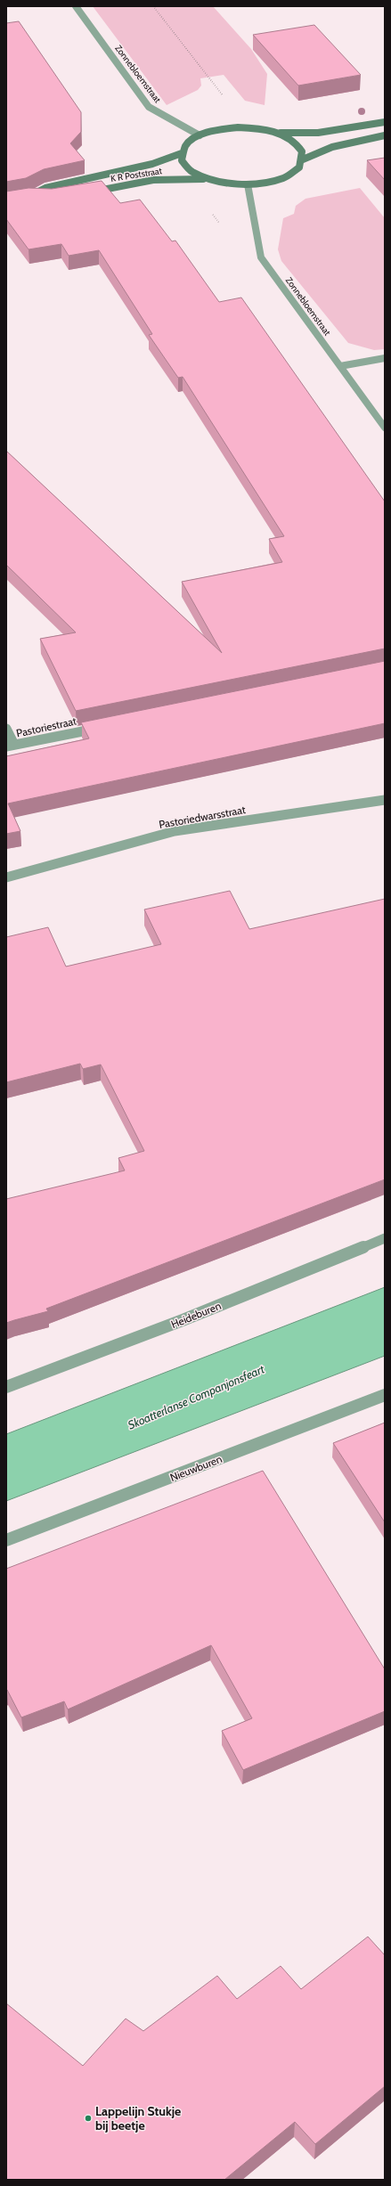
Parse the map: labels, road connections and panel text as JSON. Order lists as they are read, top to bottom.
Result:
{
  "streets": {
    "street": [
      "Zonnebloemstraat",
      "K R Poststraat",
      "Pastoriestraat",
      "Pastoriedwarsstraat",
      "Heideburen",
      "Nieuwburen"
    ]
  },
  "water": ["Skoatterlanse Companjonsfeart"],
  "places": ["Lappelijn Stukje bij beetje"]
}
